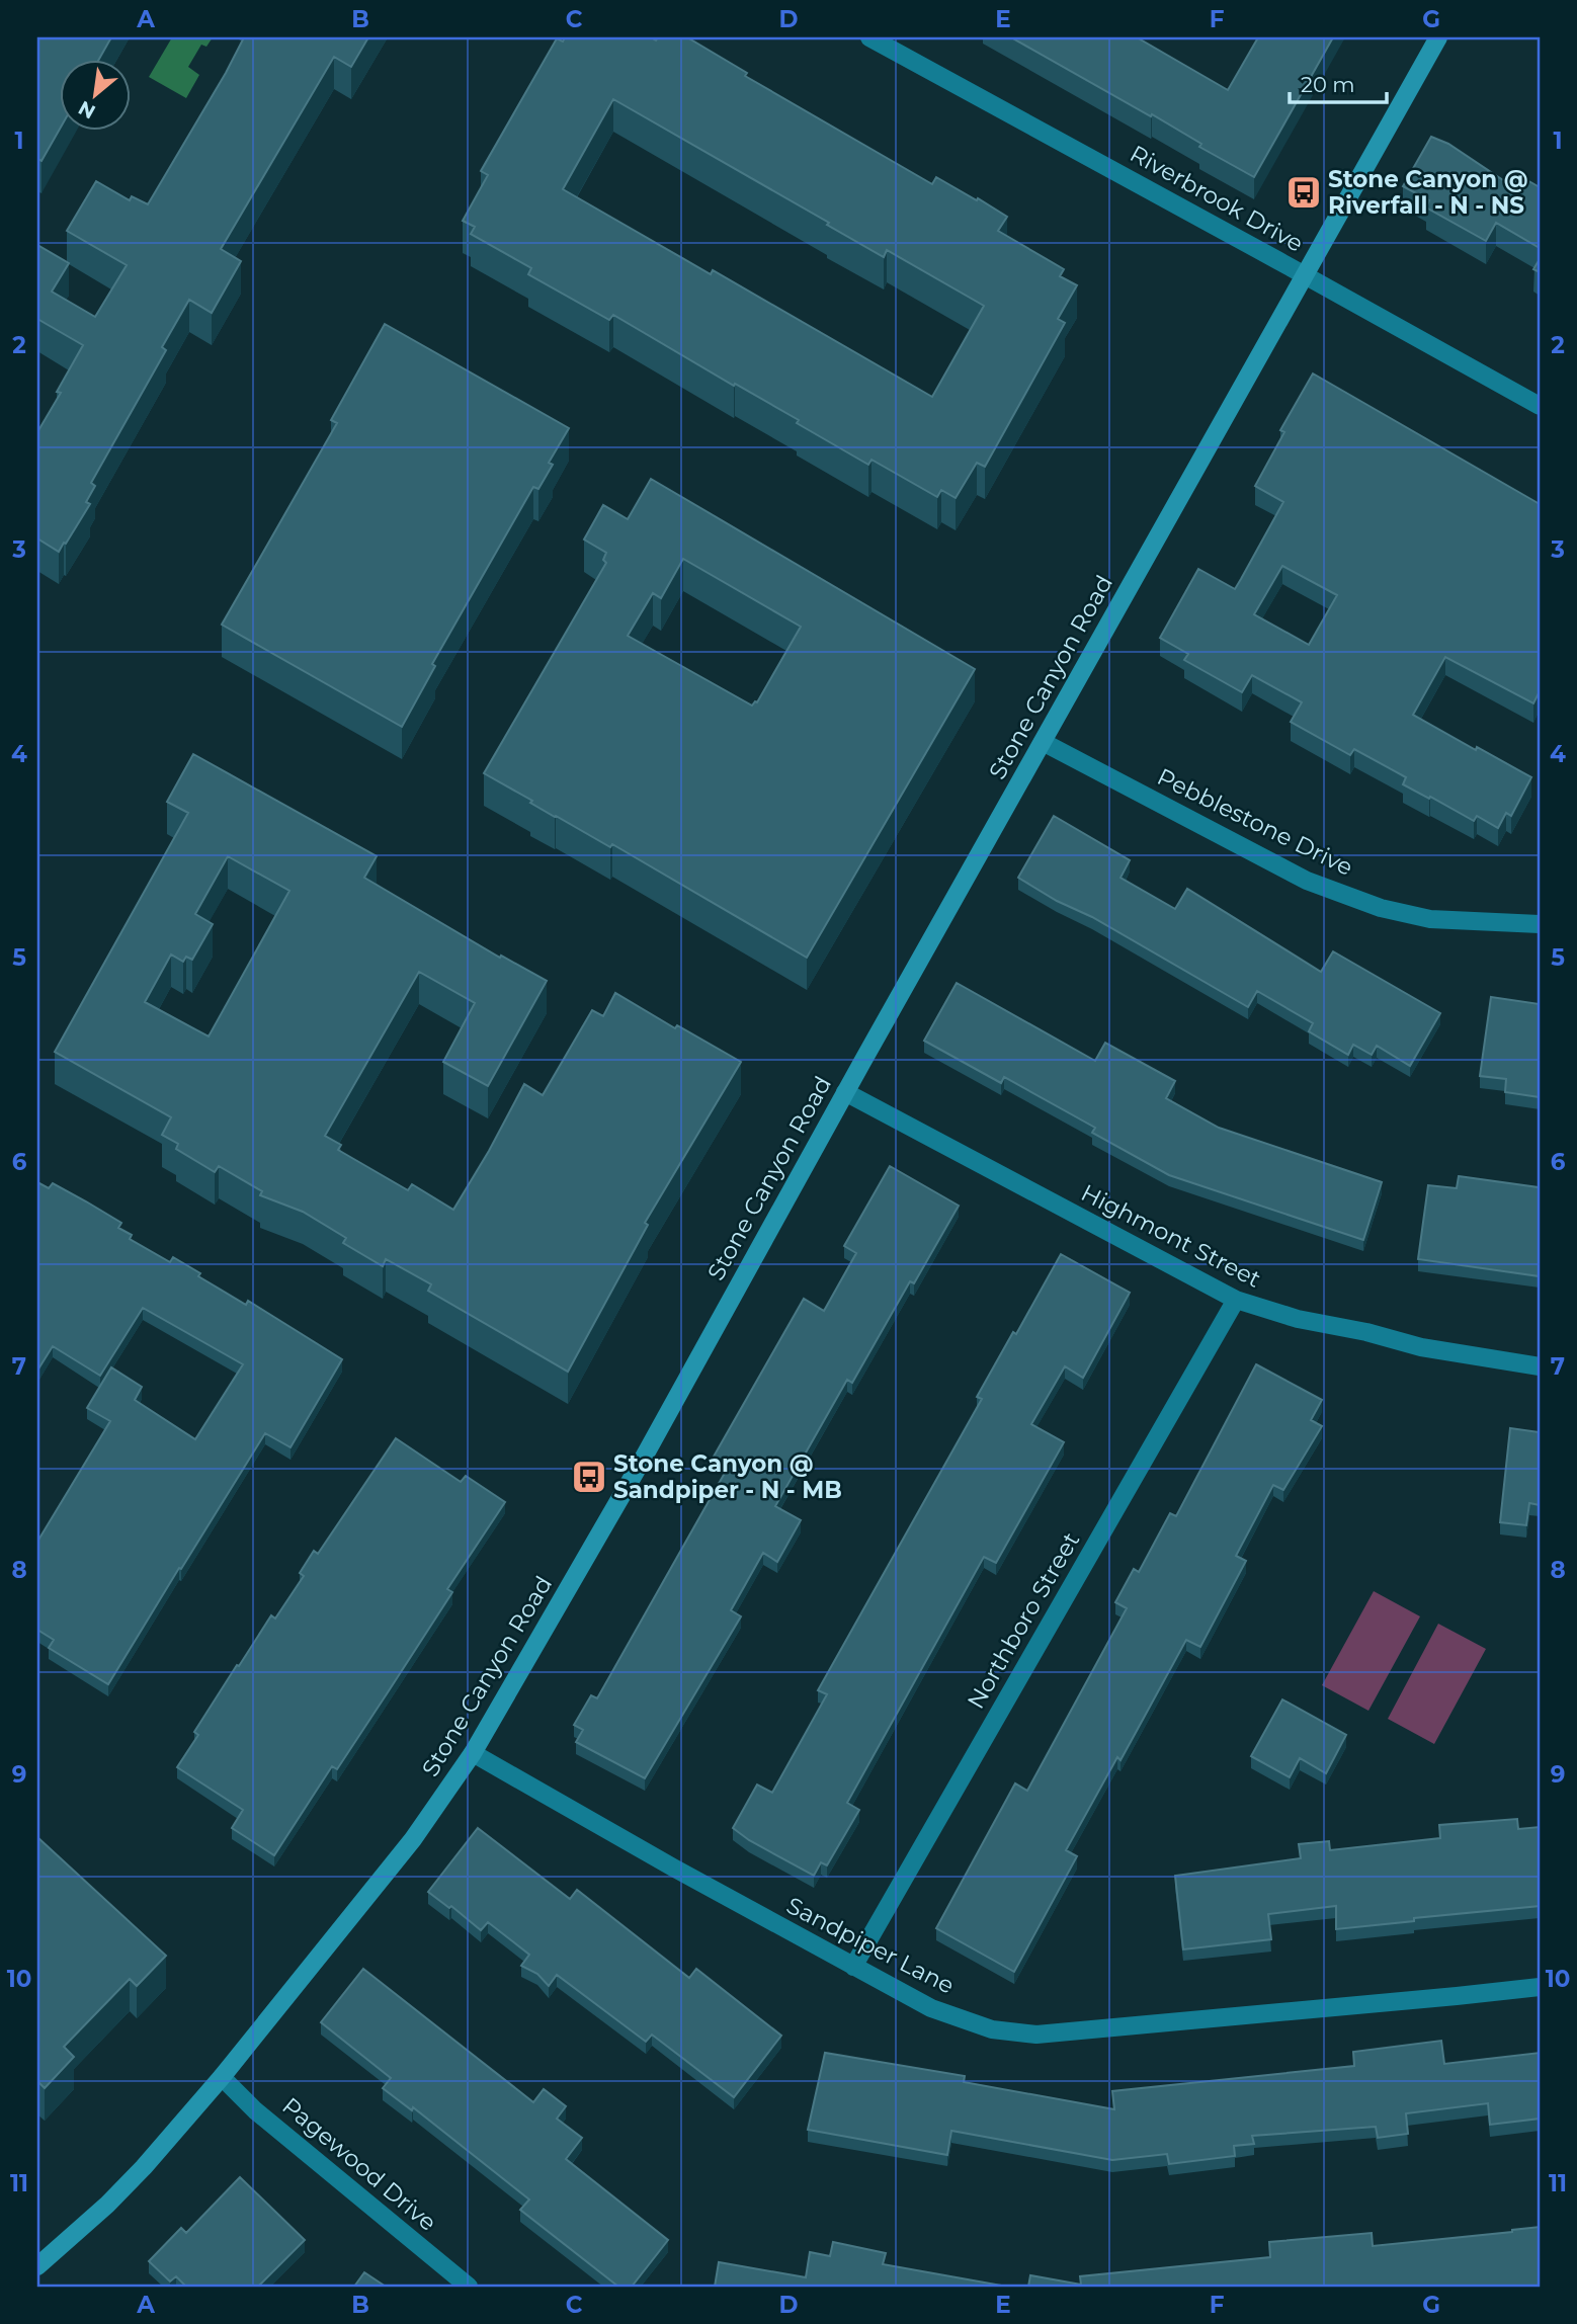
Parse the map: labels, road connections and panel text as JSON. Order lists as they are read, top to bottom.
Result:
{
  "streets": {
    "street": [
      "Riverbrook Drive",
      "Stone Canyon Road",
      "Pebblestone Drive",
      "Highmont Street",
      "Northboro Street",
      "Sandpiper Lane",
      "Pagewood Drive"
    ]
  },
  "crossings": [
    ["Riverbrook Drive", "Stone Canyon Road"],
    ["Stone Canyon Road", "Pebblestone Drive"],
    ["Stone Canyon Road", "Highmont Street"],
    ["Stone Canyon Road", "Sandpiper Lane"],
    ["Stone Canyon Road", "Pagewood Drive"],
    ["Highmont Street", "Northboro Street"],
    ["Northboro Street", "Sandpiper Lane"]
  ],
  "places": {
    "bus stop": ["Stone Canyon @ Riverfall - N - NS", "Stone Canyon @ Sandpiper - N - MB"]
  },
  "scale_bar": "20 m",
  "north": "bottom left",
  "grid": {
    "columns": [
      "A",
      "B",
      "C",
      "D",
      "E",
      "F",
      "G"
    ],
    "rows": [
      "1",
      "2",
      "3",
      "4",
      "5",
      "6",
      "7",
      "8",
      "9",
      "10",
      "11"
    ]
  }
}
